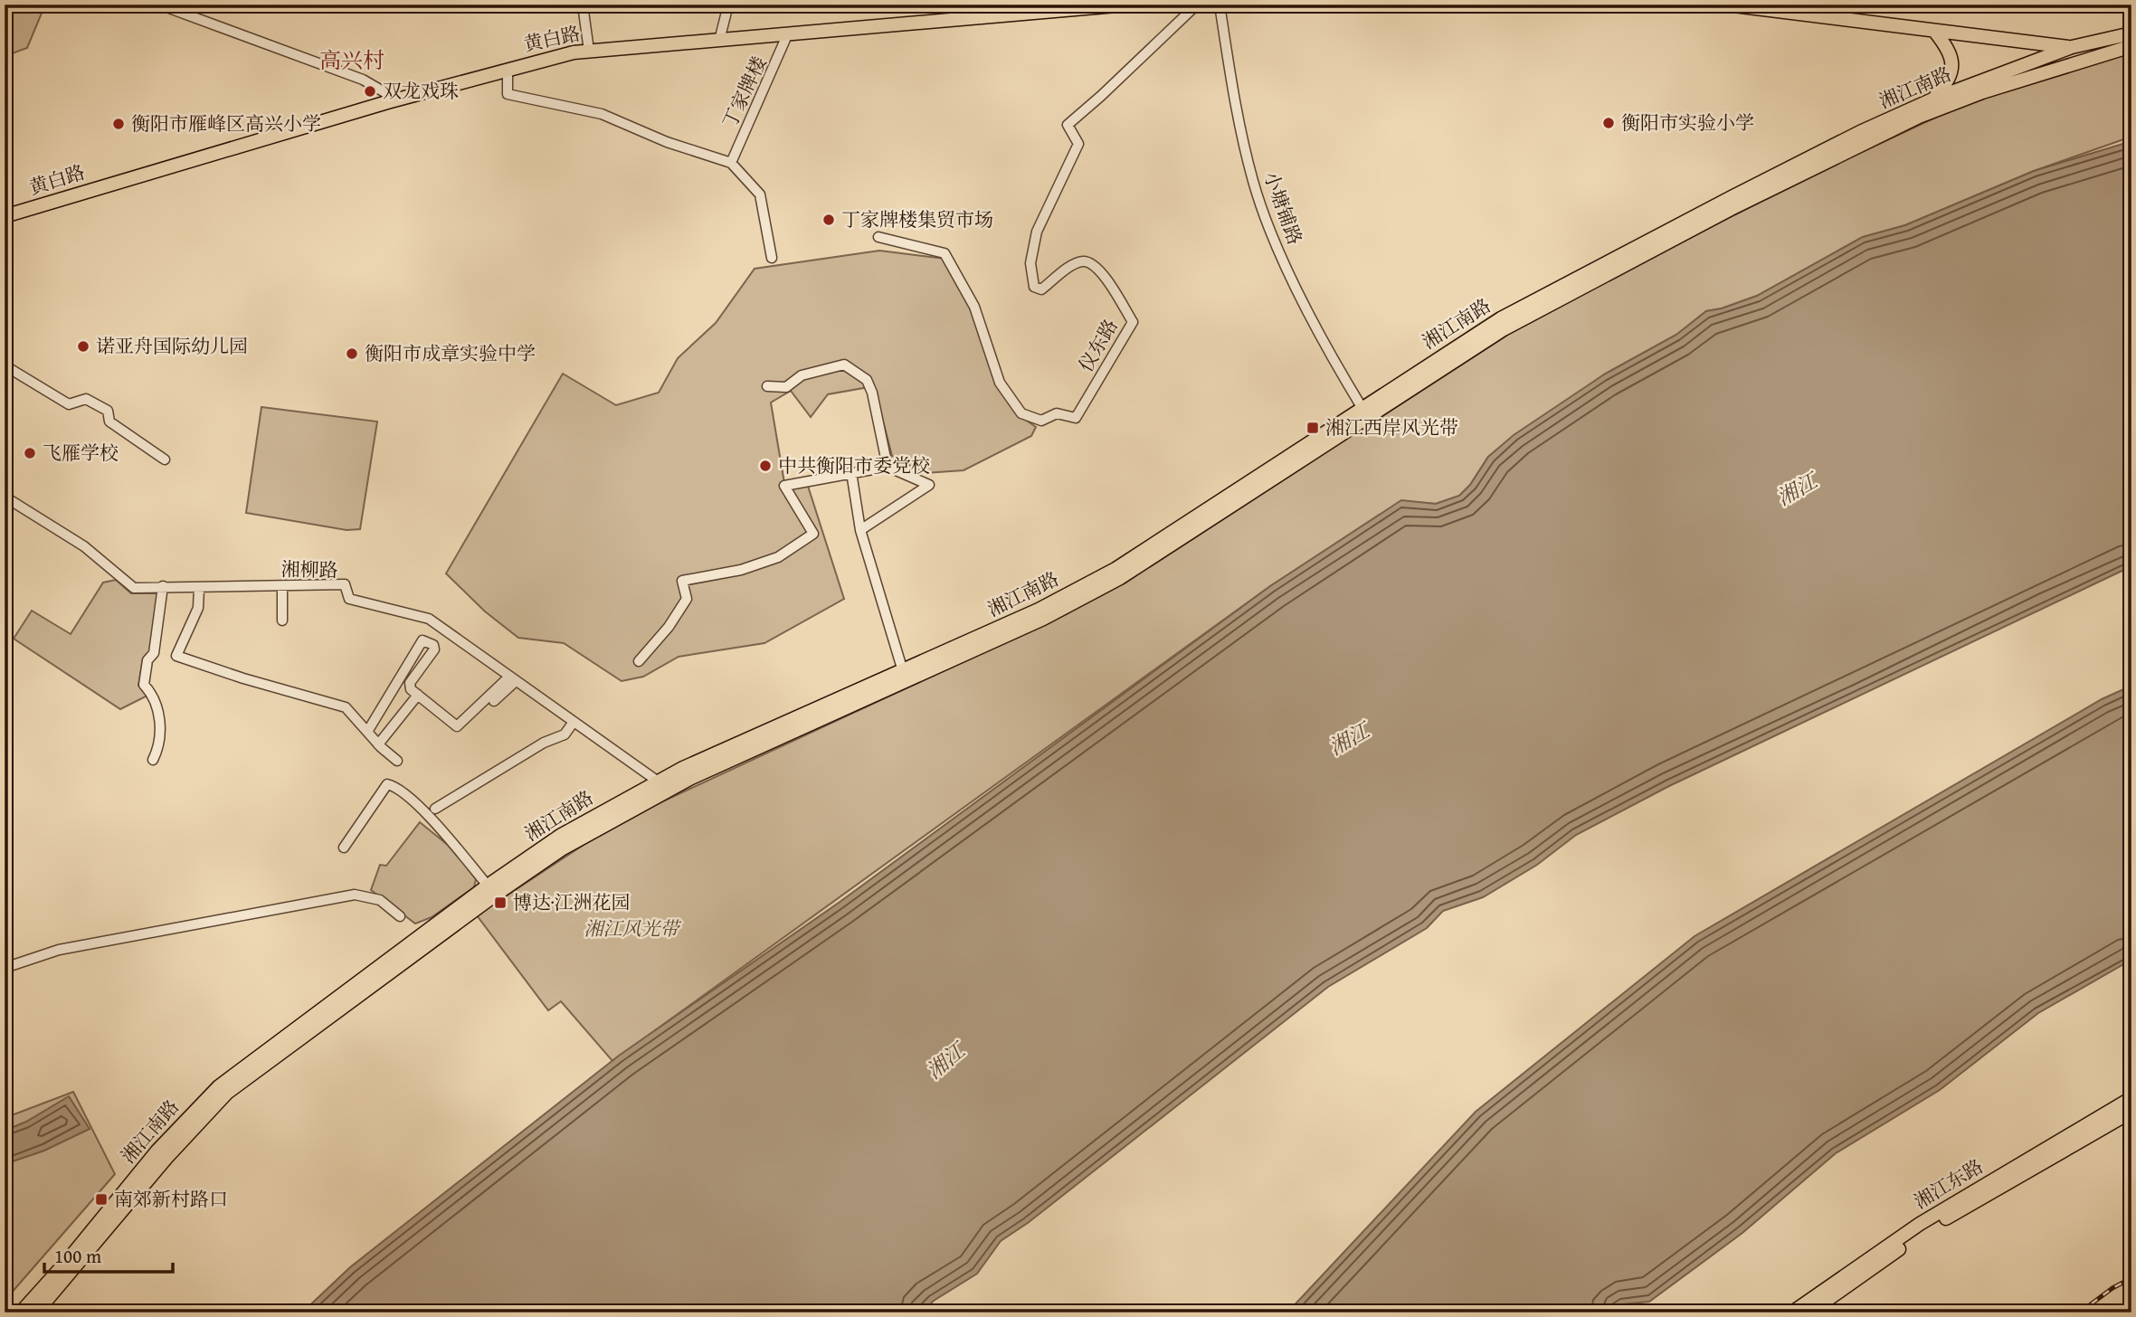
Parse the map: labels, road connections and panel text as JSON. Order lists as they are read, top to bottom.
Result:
{
  "streets": {
    "main road": ["黄白路", "湘江南路", "湘江东路"],
    "street": [
      "丁家牌楼",
      "小塘铺路",
      "仪东路",
      "湘柳路"
    ]
  },
  "crossings": [
    ["黄白路", "丁家牌楼"],
    ["湘江南路", "小塘铺路"],
    ["湘江南路", "湘柳路"]
  ],
  "districts": ["高兴村"],
  "water": ["湘江"],
  "parks": ["湘江风光带"],
  "places": {
    "other": [
      "双龙戏珠",
      "衡阳市实验小学",
      "衡阳市雁峰区高兴小学",
      "丁家牌楼集贸市场",
      "诺亚舟国际幼儿园",
      "衡阳市成章实验中学",
      "飞雁学校",
      "中共衡阳市委党校"
    ],
    "transit": ["湘江西岸风光带", "博达·江洲花园", "南郊新村路口"]
  },
  "scale_bar": "100 m"
}
